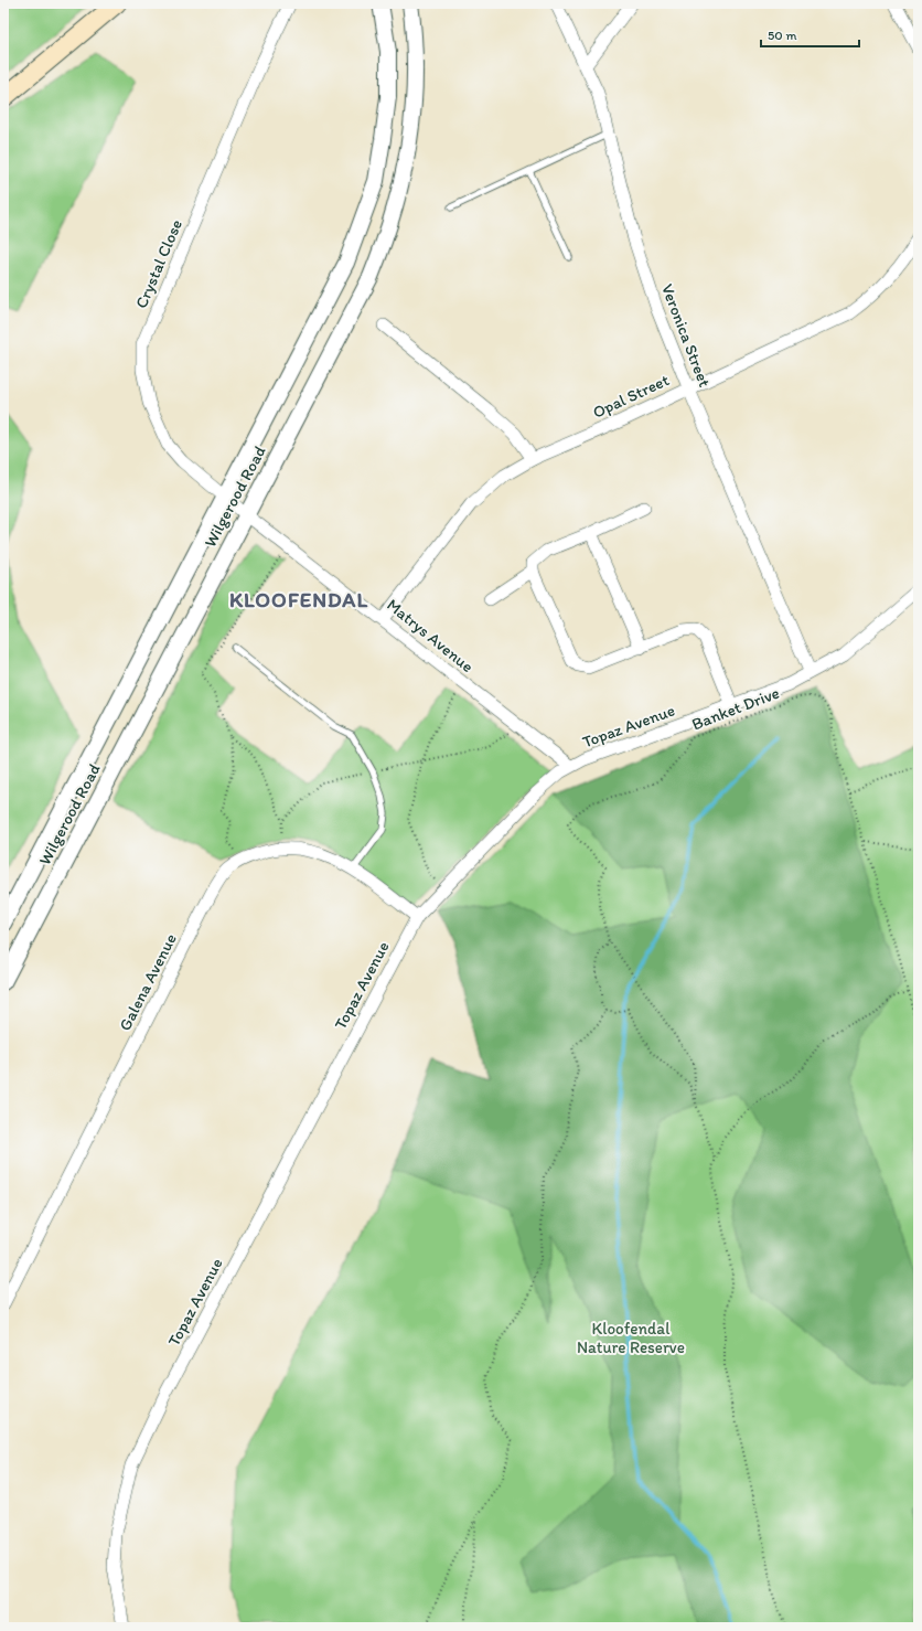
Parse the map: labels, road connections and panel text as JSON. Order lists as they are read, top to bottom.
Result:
{
  "streets": {
    "street": [
      "Crystal Close",
      "Veronica Street",
      "Opal Street",
      "Wilgerood Road",
      "Matrys Avenue",
      "Topaz Avenue",
      "Galena Avenue"
    ],
    "path": ["Banket Drive"]
  },
  "crossings": [
    ["Crystal Close", "Wilgerood Road"],
    ["Crystal Close", "Matrys Avenue"],
    ["Veronica Street", "Opal Street"],
    ["Veronica Street", "Topaz Avenue"],
    ["Opal Street", "Matrys Avenue"],
    ["Wilgerood Road", "Matrys Avenue"],
    ["Matrys Avenue", "Topaz Avenue"],
    ["Topaz Avenue", "Galena Avenue"]
  ],
  "districts": ["KLOOFENDAL"],
  "parks": ["Kloofendal Nature Reserve"],
  "scale_bar": "50 m"
}
